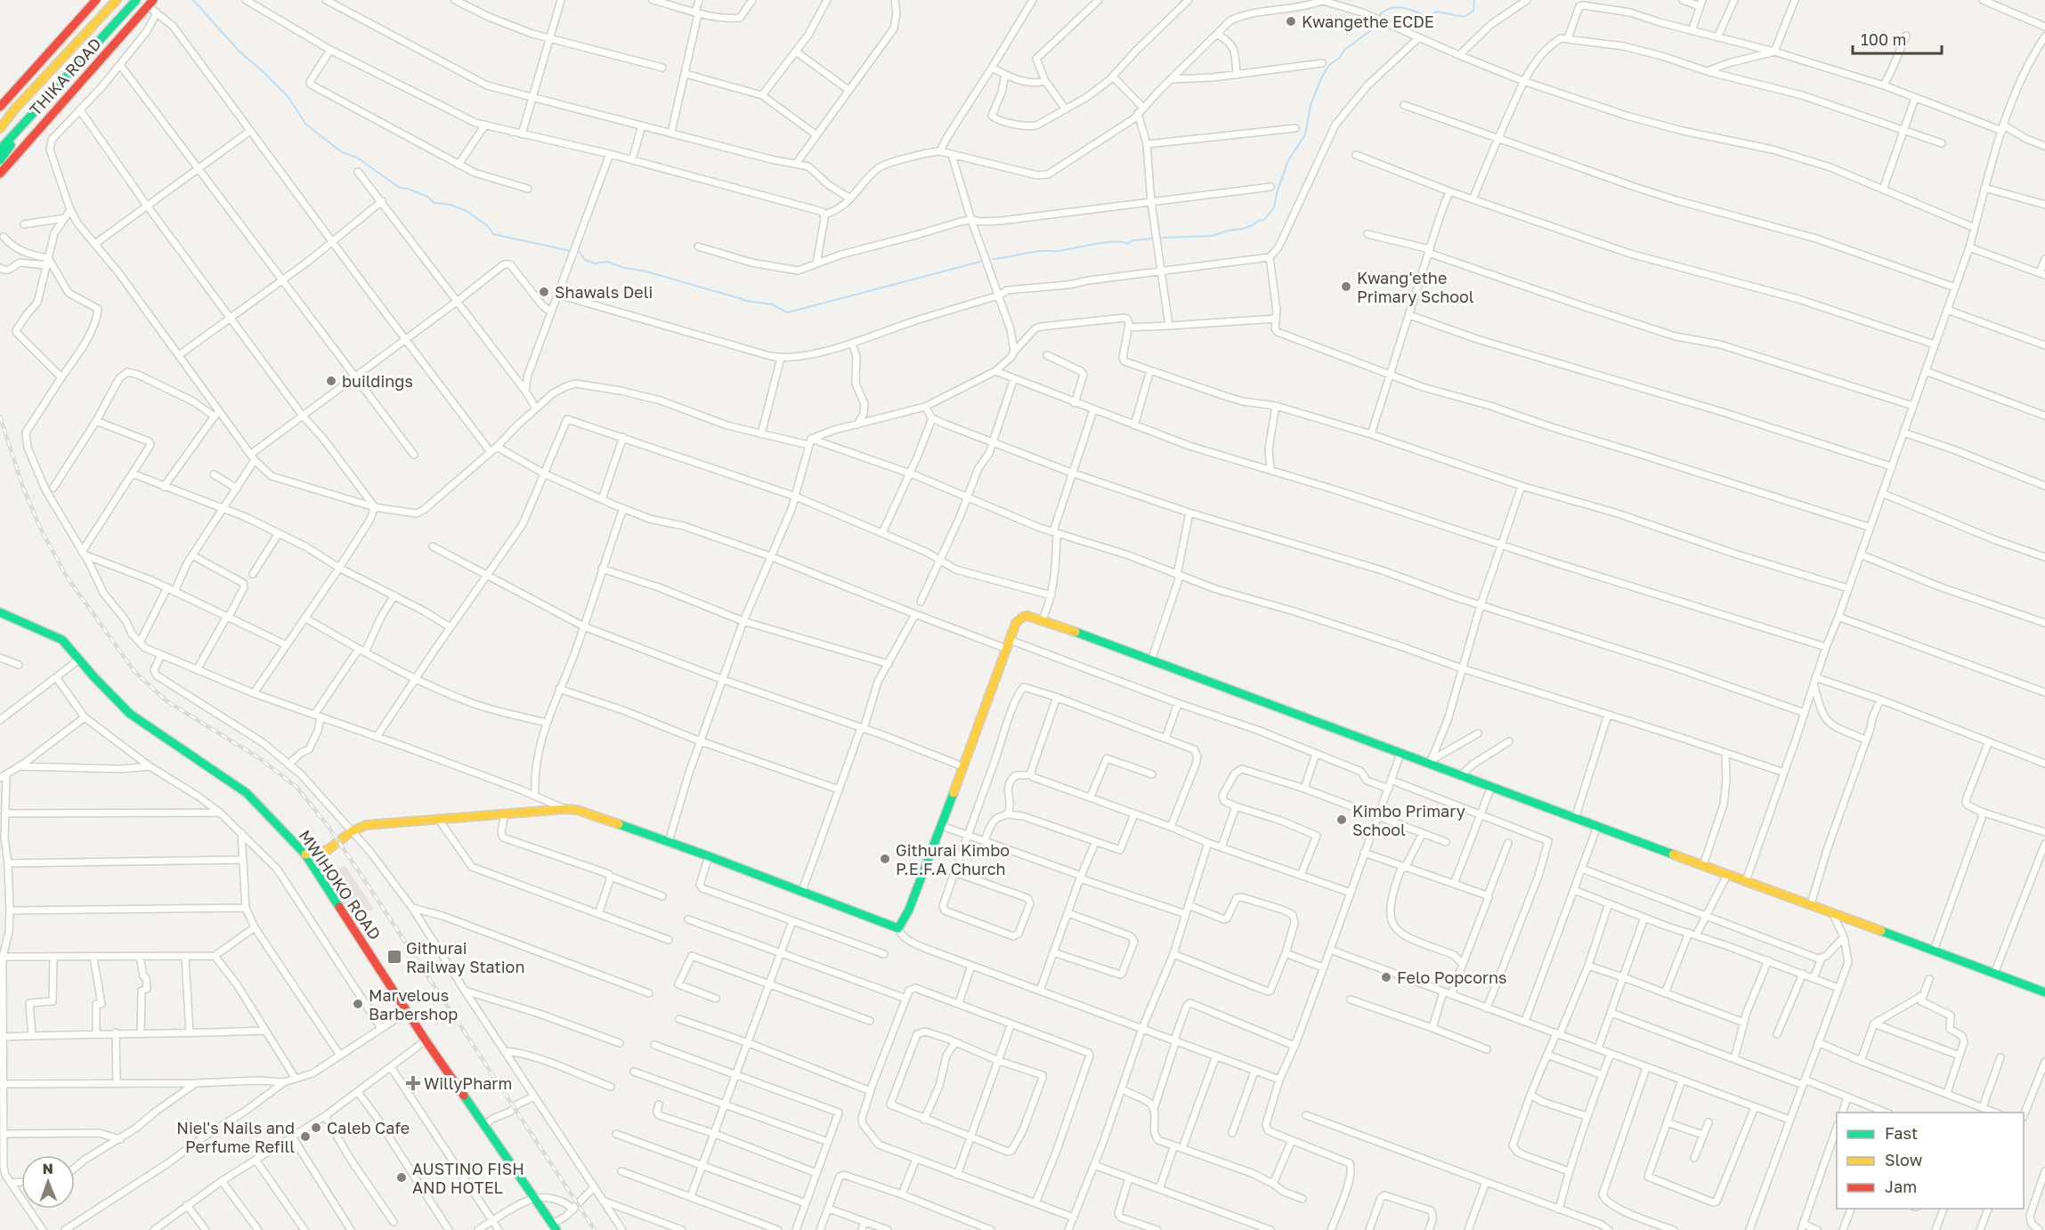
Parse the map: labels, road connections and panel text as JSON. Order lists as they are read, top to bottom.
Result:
{
  "streets": {
    "main road": ["THIKA ROAD", "MWIHOKO ROAD"]
  },
  "places": {
    "other": [
      "Kwangethe ECDE",
      "Kwang'ethe Primary School",
      "Shawals Deli",
      "buildings",
      "Kimbo Primary School",
      "Githurai Kimbo P.E.F.A Church",
      "Felo Popcorns",
      "Marvelous Barbershop",
      "Caleb Cafe",
      "Niel's Nails and Perfume Refill",
      "AUSTINO FISH AND HOTEL"
    ],
    "transit": ["Githurai Railway Station"],
    "health": ["WillyPharm"]
  },
  "legend": ["Fast", "Slow", "Jam"],
  "scale_bar": "100 m",
  "north": "top"
}
